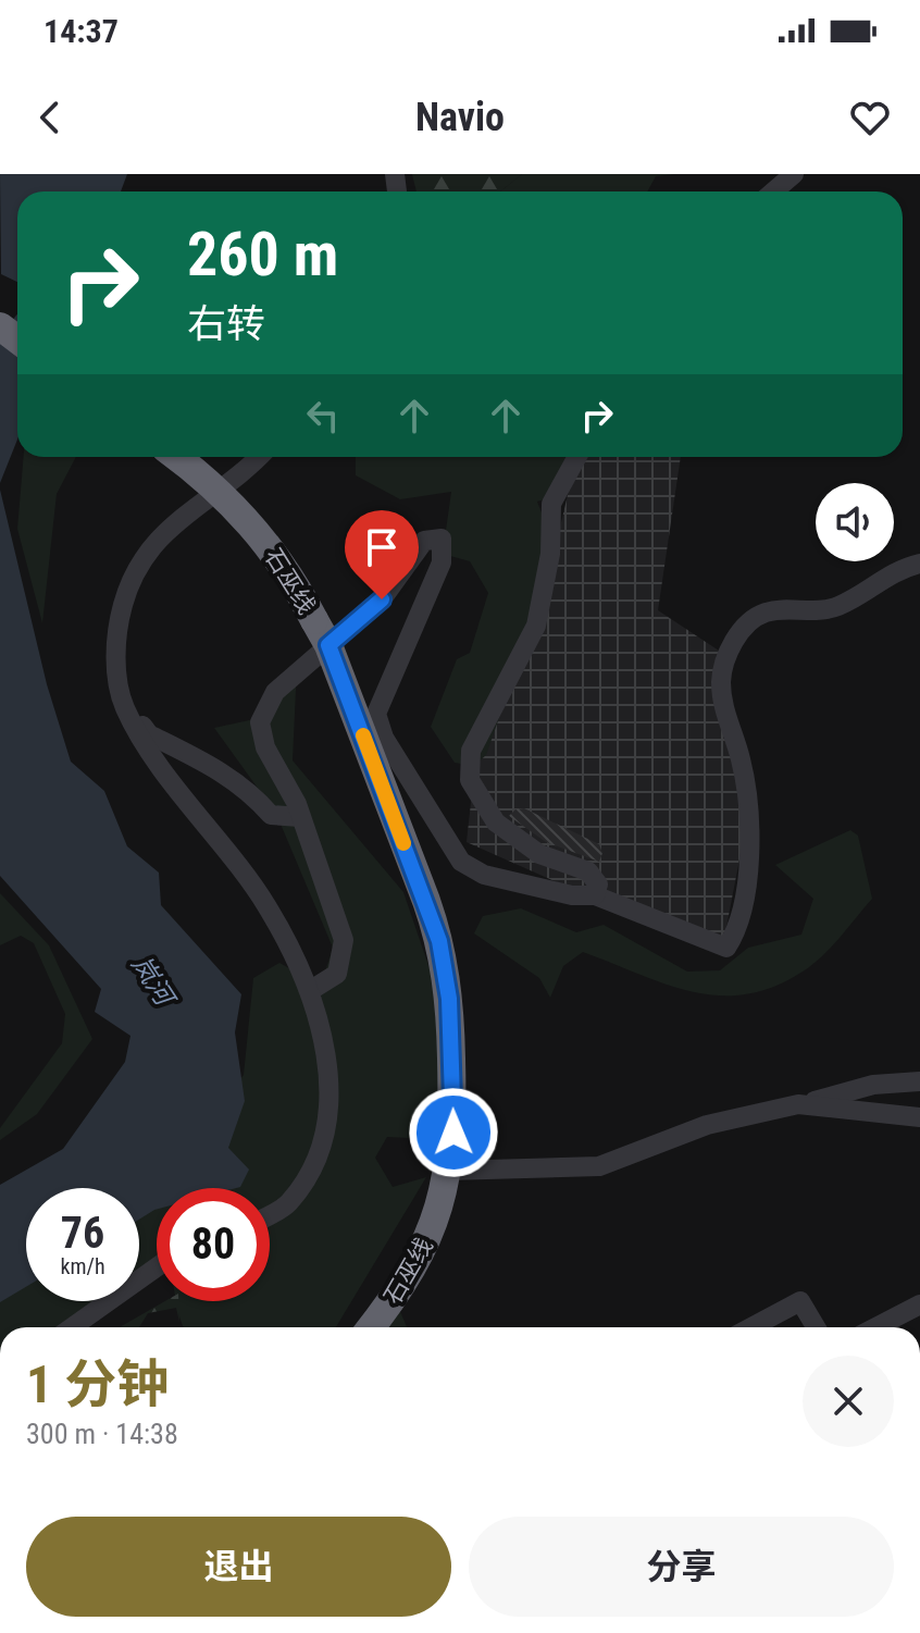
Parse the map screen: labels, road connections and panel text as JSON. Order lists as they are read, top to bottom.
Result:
{
  "streets": {
    "highway": ["石巫线"]
  },
  "water": ["岚河"],
  "page": {
    "status": "14:37",
    "header": "Navio",
    "turn": ["260 m", "右转"],
    "speed": "76 km/h",
    "limit": "80",
    "heading": ["1 分钟", "300 m · 14:38"],
    "buttons": ["退出", "分享"]
  }
}
